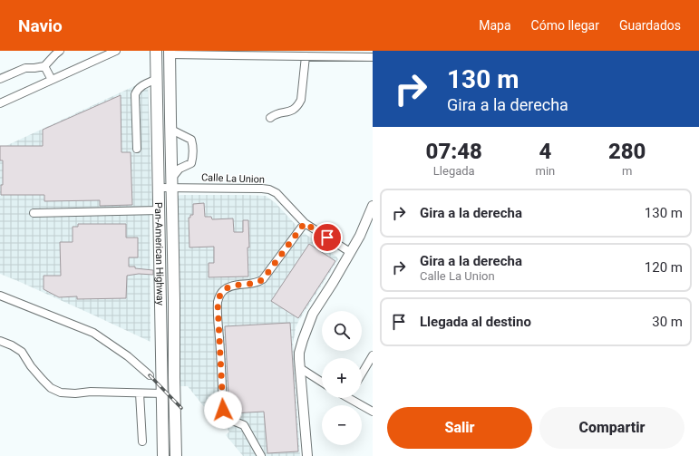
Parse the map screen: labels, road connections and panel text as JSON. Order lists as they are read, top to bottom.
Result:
{
  "streets": {
    "highway": ["Pan-American Highway"],
    "street": ["Calle La Union"]
  },
  "crossings": [
    ["Calle La Union", "Pan-American Highway"]
  ],
  "page": {
    "header": "Navio",
    "nav": ["Mapa", "Cómo llegar", "Guardados"],
    "turn": ["130 m", "Gira a la derecha"],
    "eta": [
      "07:48",
      "Llegada",
      "4",
      "min",
      "280",
      "m"
    ],
    "list": [
      {
        "name": "Gira a la derecha",
        "value": "130 m"
      },
      {
        "name": "Gira a la derecha",
        "note": "Calle La Union",
        "value": "120 m"
      },
      {
        "name": "Llegada al destino",
        "value": "30 m"
      }
    ],
    "map_buttons": ["+", "−"],
    "buttons": ["Salir", "Compartir"]
  }
}
